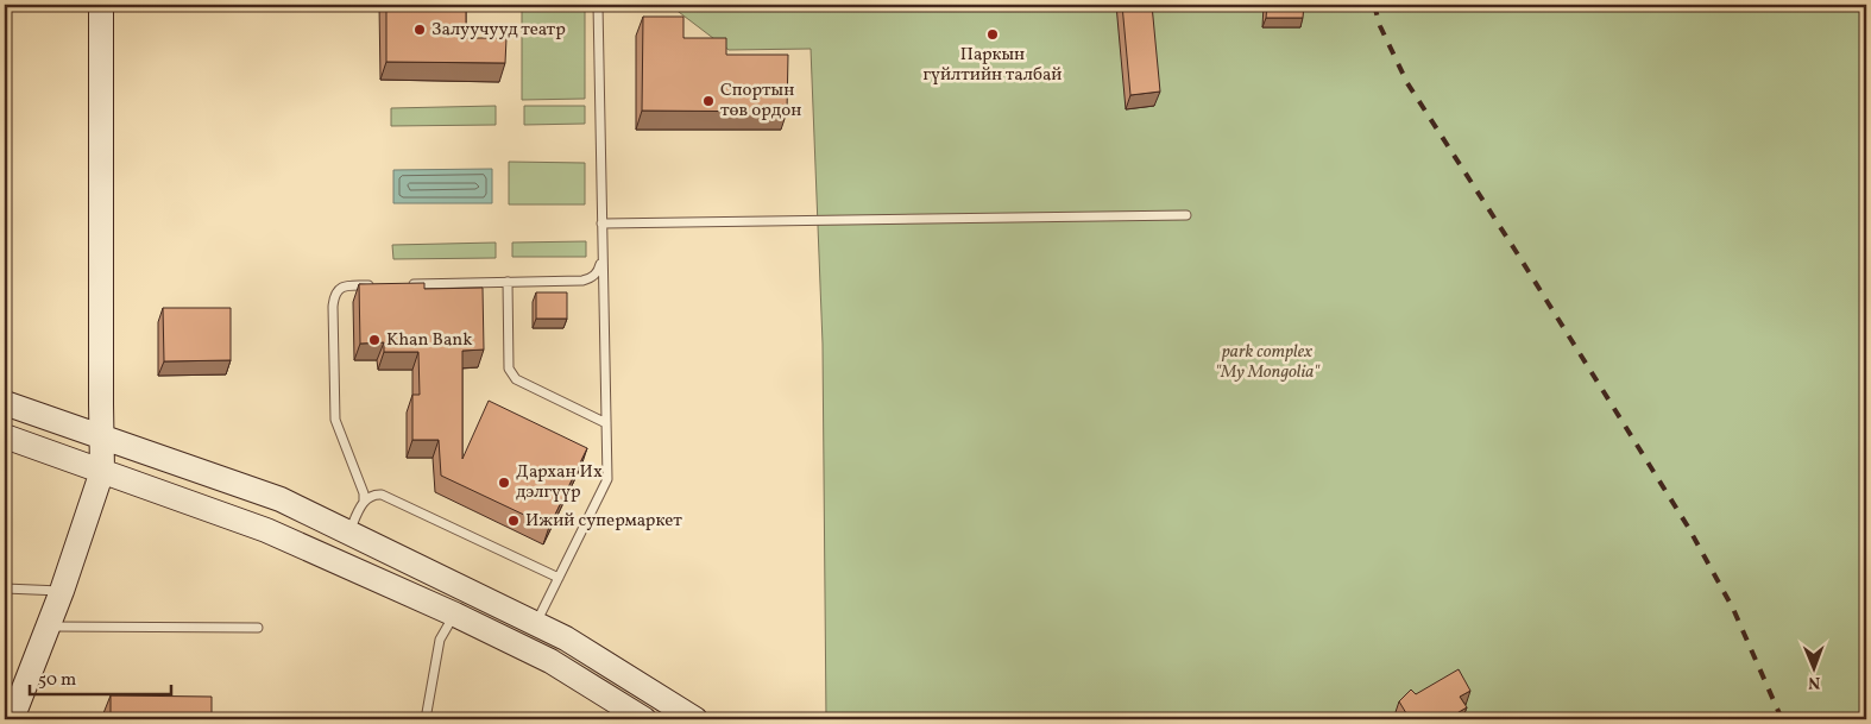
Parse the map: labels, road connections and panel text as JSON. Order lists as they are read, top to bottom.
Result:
{
  "parks": ["park complex \"My Mongolia\""],
  "places": [
    "Залуучууд театр",
    "Паркын гүйлтийн талбай",
    "Спортын төв ордон",
    "Khan Bank",
    "Дархан Их дэлгүүр",
    "Ижий супермаркет"
  ],
  "scale_bar": "50 m",
  "north": "bottom"
}
